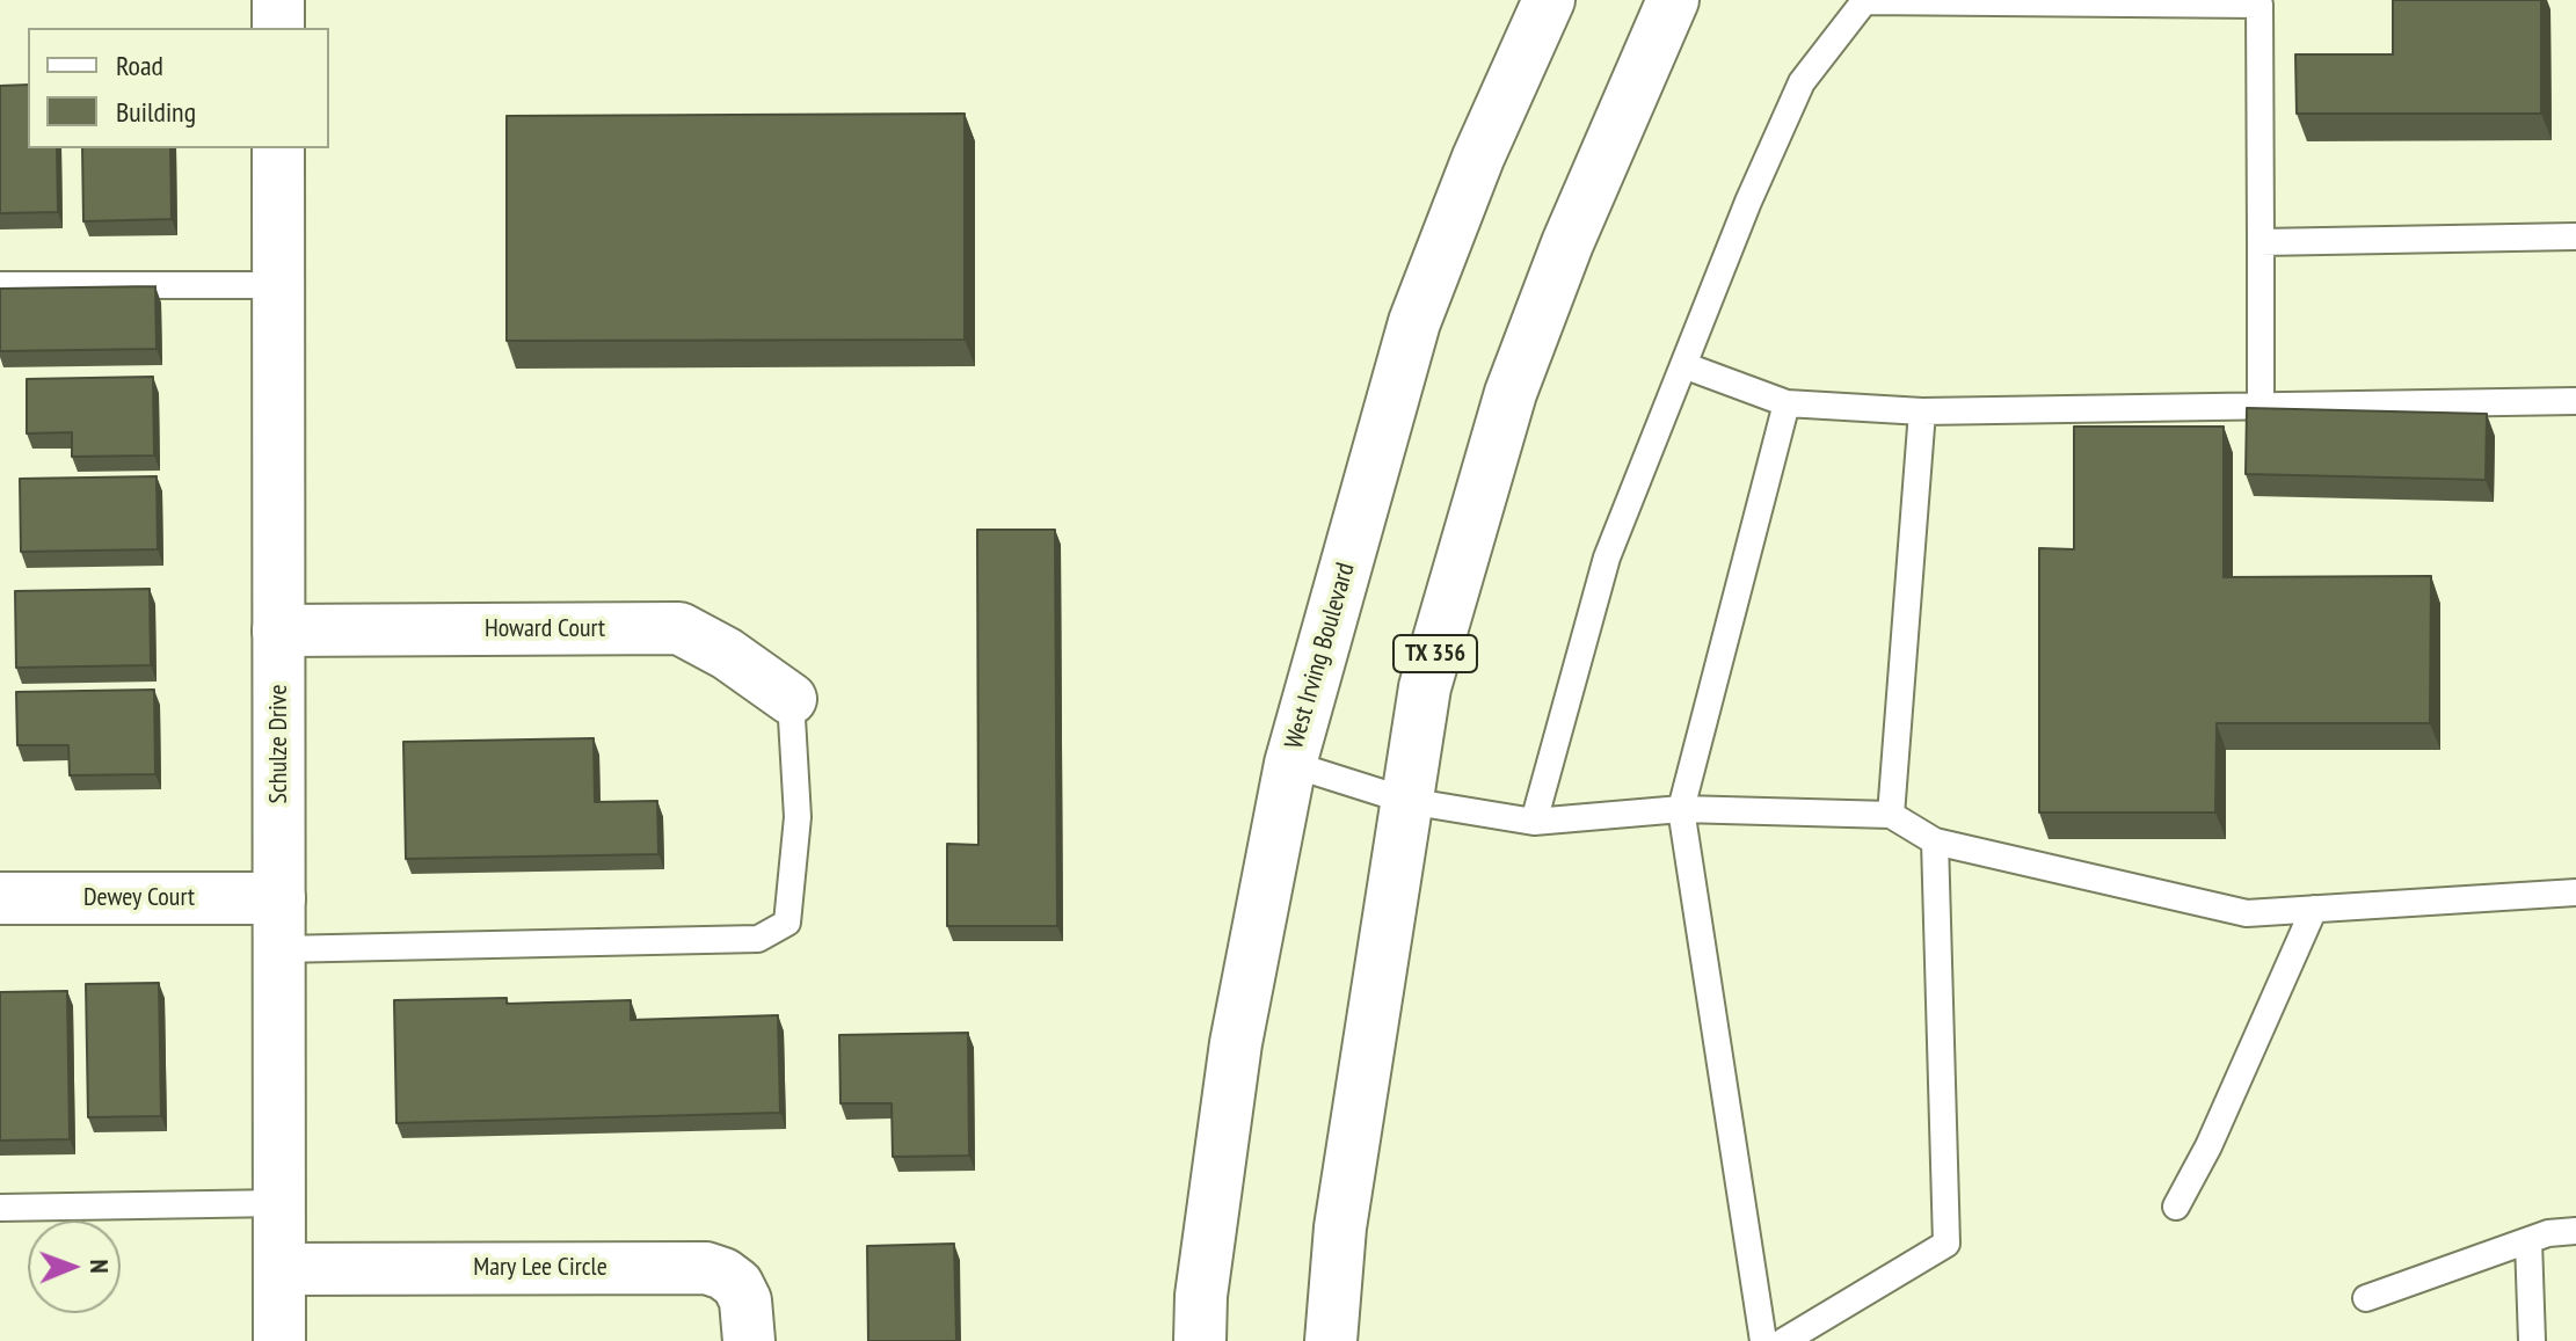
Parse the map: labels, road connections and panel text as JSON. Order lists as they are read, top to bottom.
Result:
{
  "streets": {
    "main road": [
      "Howard Court",
      "TX 356",
      "West Irving Boulevard",
      "Schulze Drive",
      "Dewey Court",
      "Mary Lee Circle"
    ]
  },
  "crossings": [
    ["Howard Court", "Schulze Drive"],
    ["Schulze Drive", "Dewey Court"],
    ["Schulze Drive", "Mary Lee Circle"]
  ],
  "legend": ["Road", "Building"],
  "north": "right"
}
